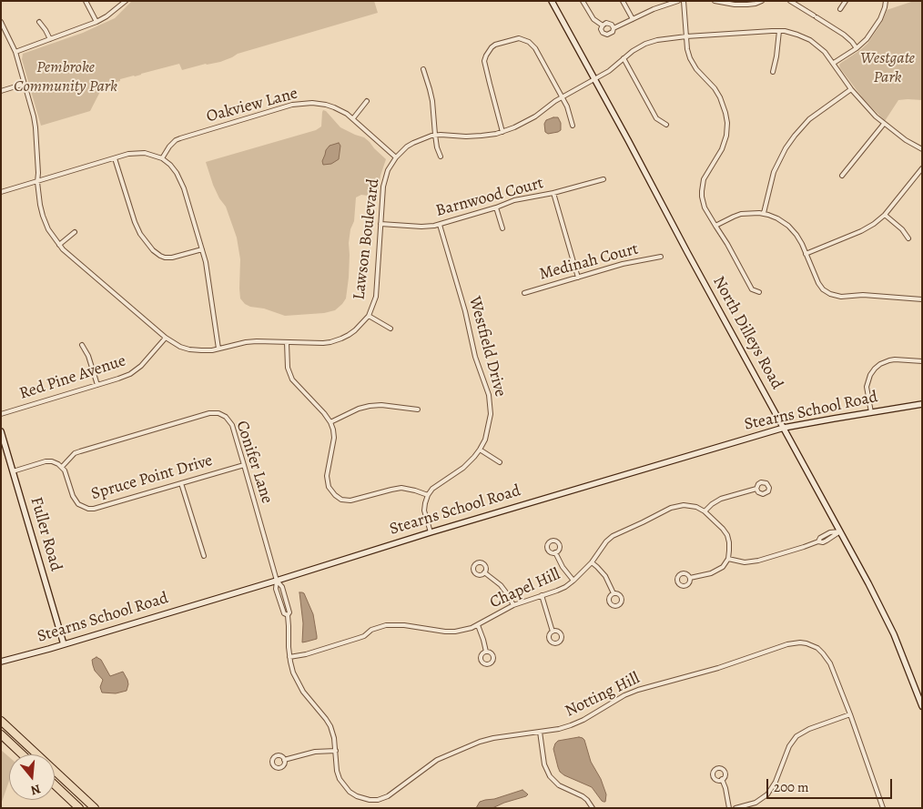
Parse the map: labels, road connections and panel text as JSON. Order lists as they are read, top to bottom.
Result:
{
  "streets": {
    "street": [
      "Oakview Lane",
      "Barnwood Court",
      "Lawson Boulevard",
      "Medinah Court",
      "North Dilleys Road",
      "Westfield Drive",
      "Red Pine Avenue",
      "Stearns School Road",
      "Conifer Lane",
      "Spruce Point Drive",
      "Fuller Road",
      "Chapel Hill",
      "Notting Hill"
    ]
  },
  "crossings": [
    ["Oakview Lane", "Lawson Boulevard"],
    ["Barnwood Court", "Lawson Boulevard"],
    ["Barnwood Court", "Westfield Drive"],
    ["Lawson Boulevard", "North Dilleys Road"],
    ["Lawson Boulevard", "Red Pine Avenue"],
    ["North Dilleys Road", "Stearns School Road"],
    ["Stearns School Road", "Conifer Lane"],
    ["Stearns School Road", "Fuller Road"],
    ["Stearns School Road", "Notting Hill"],
    ["Conifer Lane", "Spruce Point Drive"],
    ["Conifer Lane", "Notting Hill"],
    ["Chapel Hill", "Notting Hill"]
  ],
  "parks": ["Westgate Park", "Pembroke Community Park"],
  "scale_bar": "200 m",
  "north": "bottom"
}
